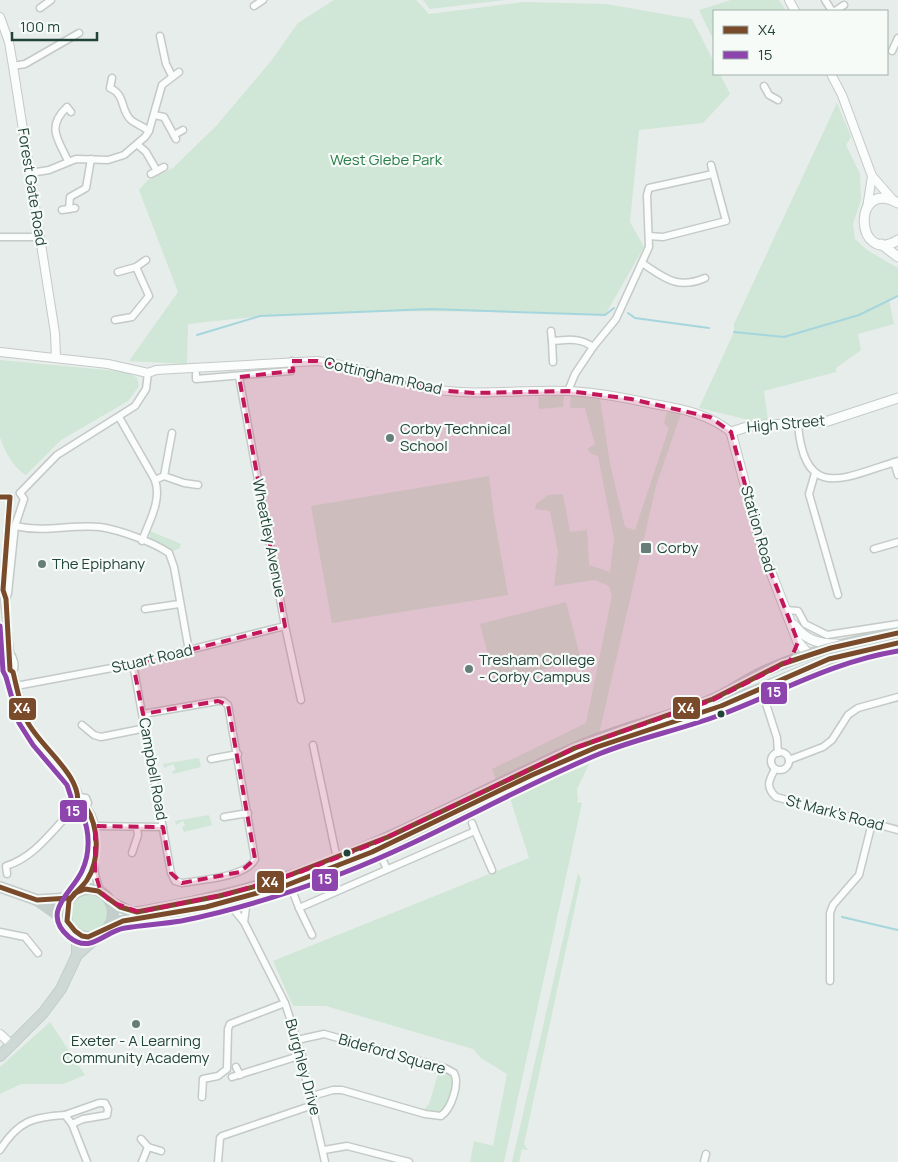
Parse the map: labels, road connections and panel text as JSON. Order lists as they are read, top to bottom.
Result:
{
  "streets": {
    "main road": ["High Street", "Station Road"],
    "street": [
      "Forest Gate Road",
      "Cottingham Road",
      "Wheatley Avenue",
      "Stuart Road",
      "Campbell Road",
      "St Mark's Road",
      "Bideford Square",
      "Burghley Drive"
    ]
  },
  "crossings": [
    ["Forest Gate Road", "Cottingham Road"],
    ["Cottingham Road", "High Street"],
    ["Cottingham Road", "Station Road"],
    ["High Street", "Station Road"],
    ["Wheatley Avenue", "Stuart Road"],
    ["Stuart Road", "Campbell Road"],
    ["Bideford Square", "Burghley Drive"]
  ],
  "parks": ["West Glebe Park"],
  "places": {
    "other": [
      "Corby Technical School",
      "The Epiphany",
      "Tresham College - Corby Campus",
      "Exeter - A Learning Community Academy"
    ],
    "transit": ["Corby"]
  },
  "lines": ["transit line X4", "transit line 15"],
  "legend": ["X4", "15"],
  "scale_bar": "100 m"
}
